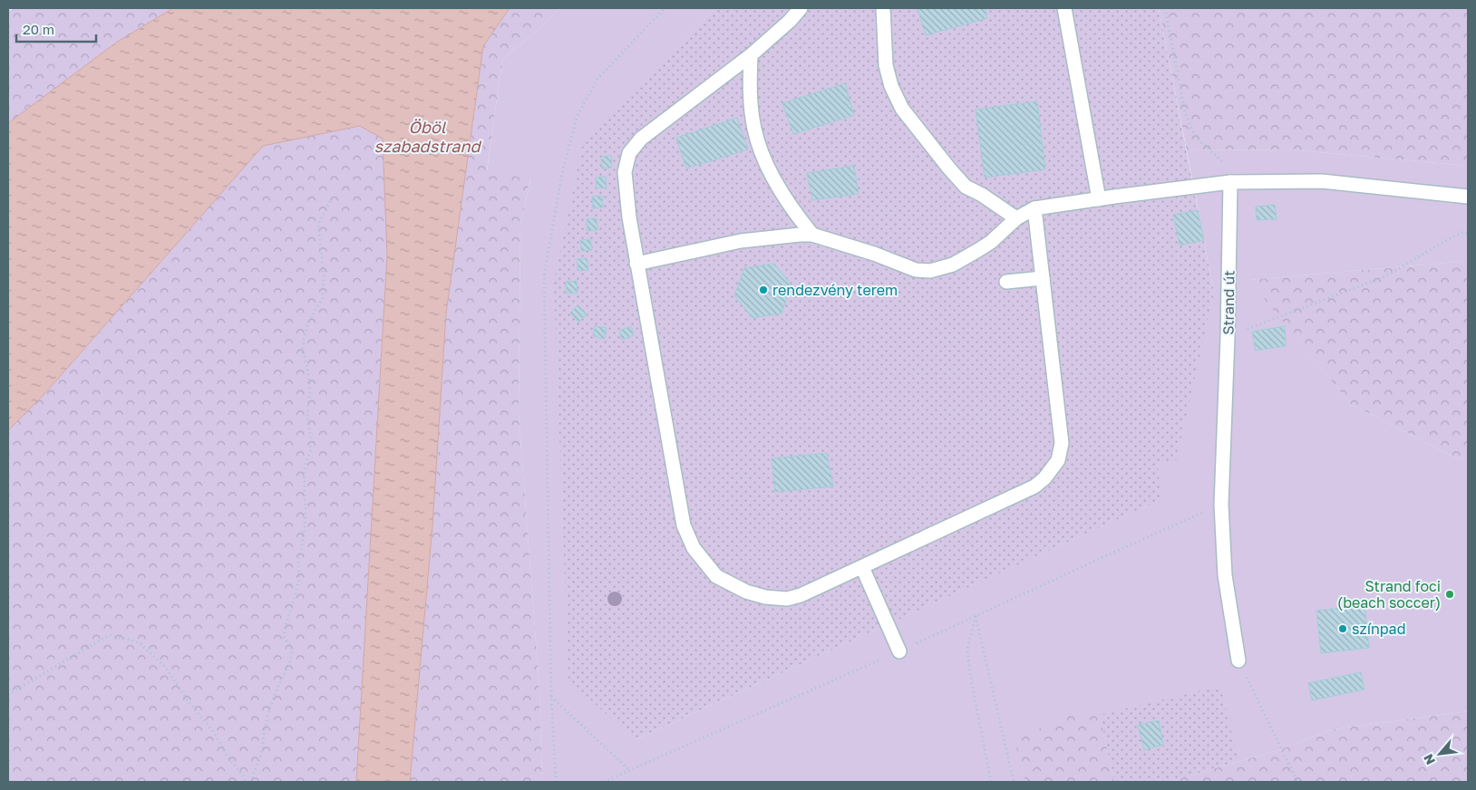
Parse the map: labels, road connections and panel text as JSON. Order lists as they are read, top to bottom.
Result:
{
  "streets": {
    "lane": ["Strand út"]
  },
  "water": ["Öböl szabadstrand"],
  "places": ["rendezvény terem", "Strand foci (beach soccer)", "színpad"],
  "scale_bar": "20 m",
  "north": "bottom left"
}
